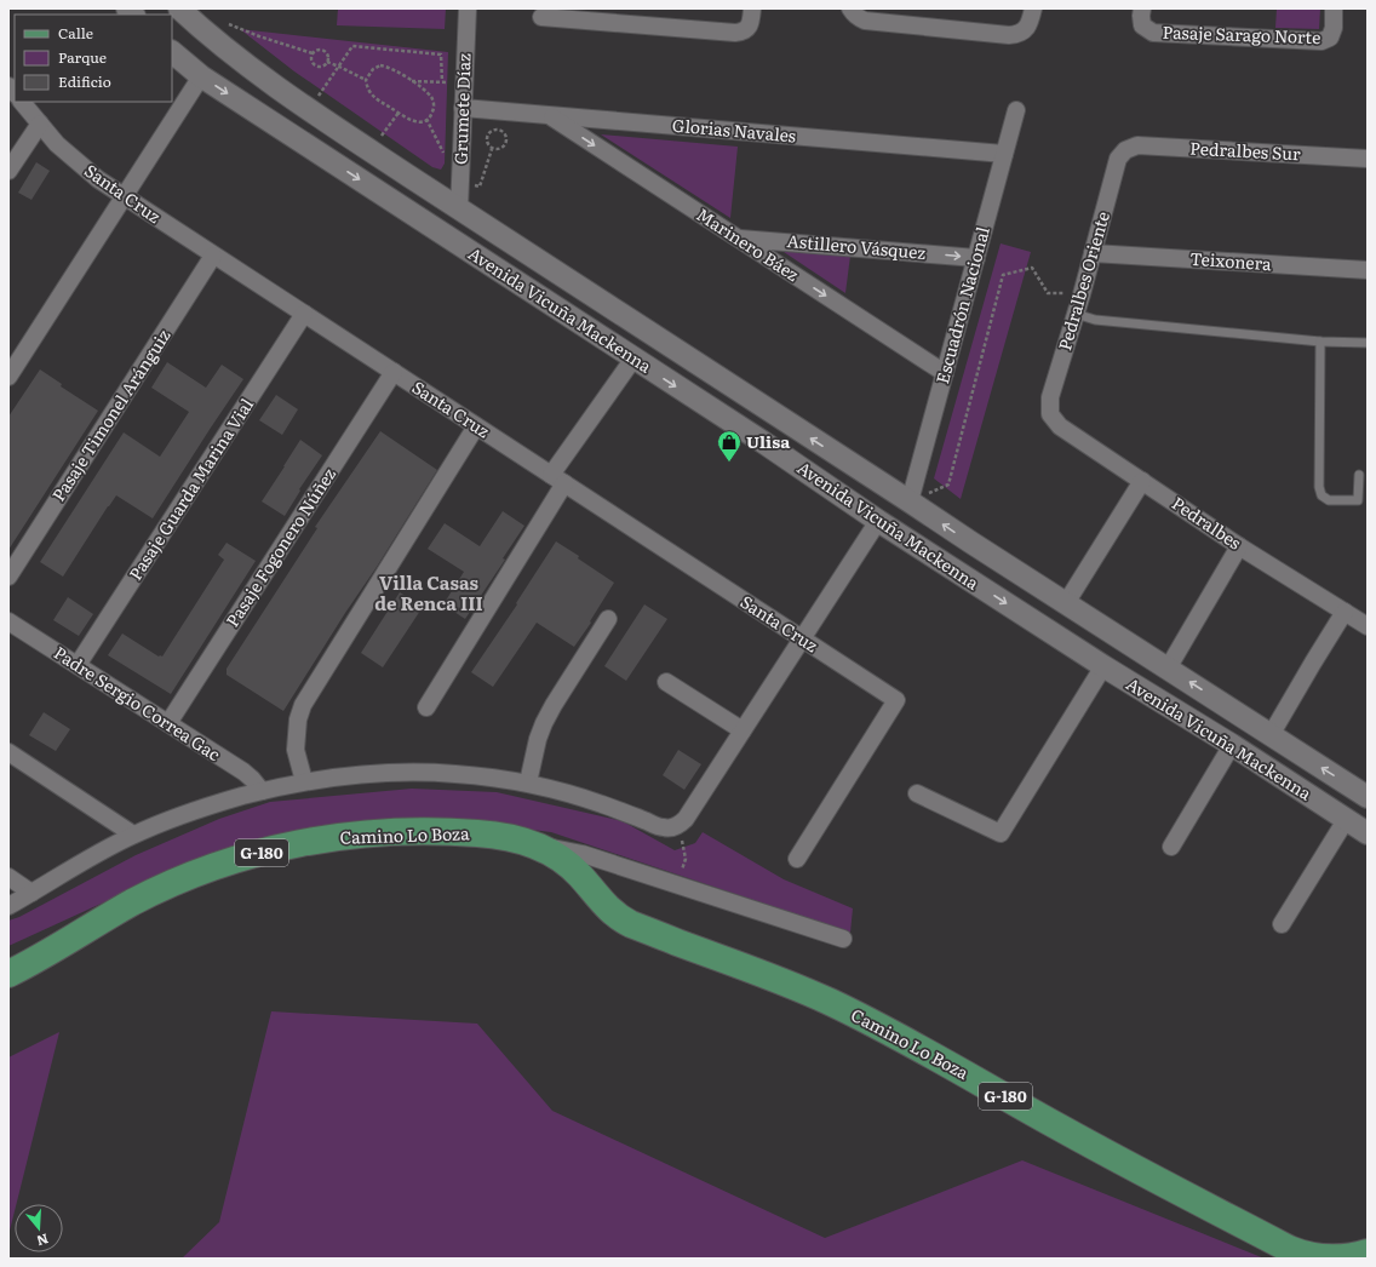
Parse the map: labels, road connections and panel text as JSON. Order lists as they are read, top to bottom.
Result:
{
  "streets": {
    "main road": ["Camino Lo Boza", "G-180"],
    "street": [
      "Pasaje Sarago Norte",
      "Grumete Díaz",
      "Glorias Navales",
      "Pedralbes Sur",
      "Santa Cruz",
      "Marinero Báez",
      "Astillero Vásquez",
      "Teixonera",
      "Pedralbes Oriente",
      "Escuadrón Nacional",
      "Avenida Vicuña Mackenna",
      "Pasaje Timonel Aránguiz",
      "Pasaje Guarda Marina Vial",
      "Pedralbes",
      "Pasaje Fogonero Núñez",
      "Padre Sergio Correa Gac"
    ]
  },
  "crossings": [
    ["Grumete Díaz", "Glorias Navales"],
    ["Grumete Díaz", "Avenida Vicuña Mackenna"],
    ["Glorias Navales", "Marinero Báez"],
    ["Glorias Navales", "Escuadrón Nacional"],
    ["Pedralbes Sur", "Pedralbes Oriente"],
    ["Santa Cruz", "Pasaje Timonel Aránguiz"],
    ["Santa Cruz", "Pasaje Guarda Marina Vial"],
    ["Santa Cruz", "Pasaje Fogonero Núñez"],
    ["Marinero Báez", "Astillero Vásquez"],
    ["Marinero Báez", "Escuadrón Nacional"],
    ["Astillero Vásquez", "Escuadrón Nacional"],
    ["Teixonera", "Pedralbes Oriente"],
    ["Pedralbes Oriente", "Pedralbes"],
    ["Escuadrón Nacional", "Avenida Vicuña Mackenna"],
    ["Pasaje Guarda Marina Vial", "Padre Sergio Correa Gac"],
    ["Pasaje Fogonero Núñez", "Padre Sergio Correa Gac"]
  ],
  "one_way": ["Marinero Báez", "Astillero Vásquez"],
  "districts": ["Villa Casas de Renca III"],
  "places": {
    "shop": ["Ulisa"]
  },
  "legend": ["Calle", "Parque", "Edificio"],
  "north": "bottom"
}
